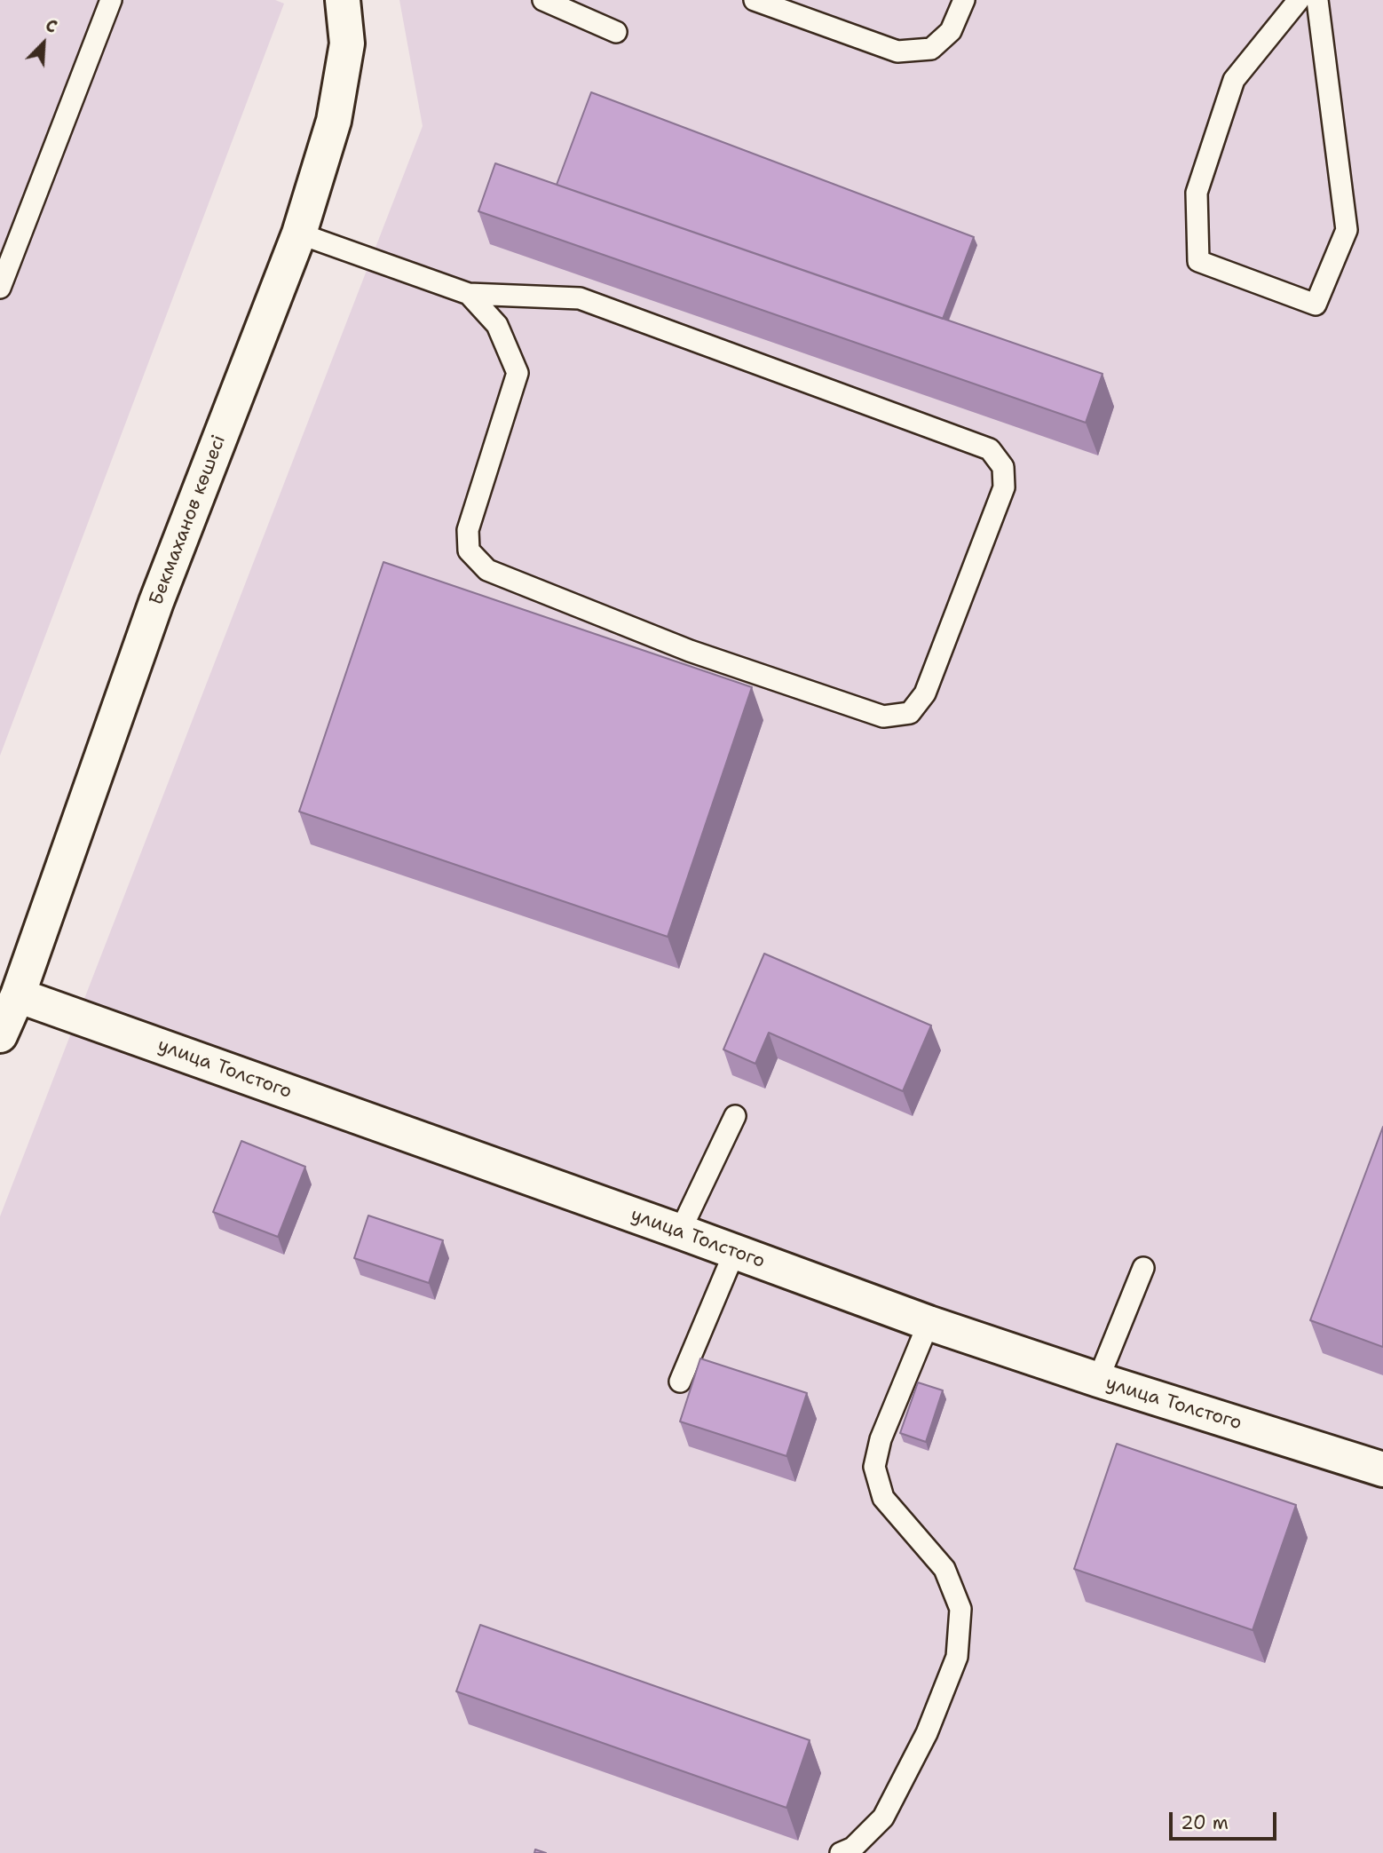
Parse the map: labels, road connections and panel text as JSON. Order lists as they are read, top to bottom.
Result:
{
  "streets": {
    "street": ["Бекмаханов көшесі", "улица Толстого"]
  },
  "crossings": [
    ["Бекмаханов көшесі", "улица Толстого"]
  ],
  "scale_bar": "20 m",
  "north": "top right"
}
